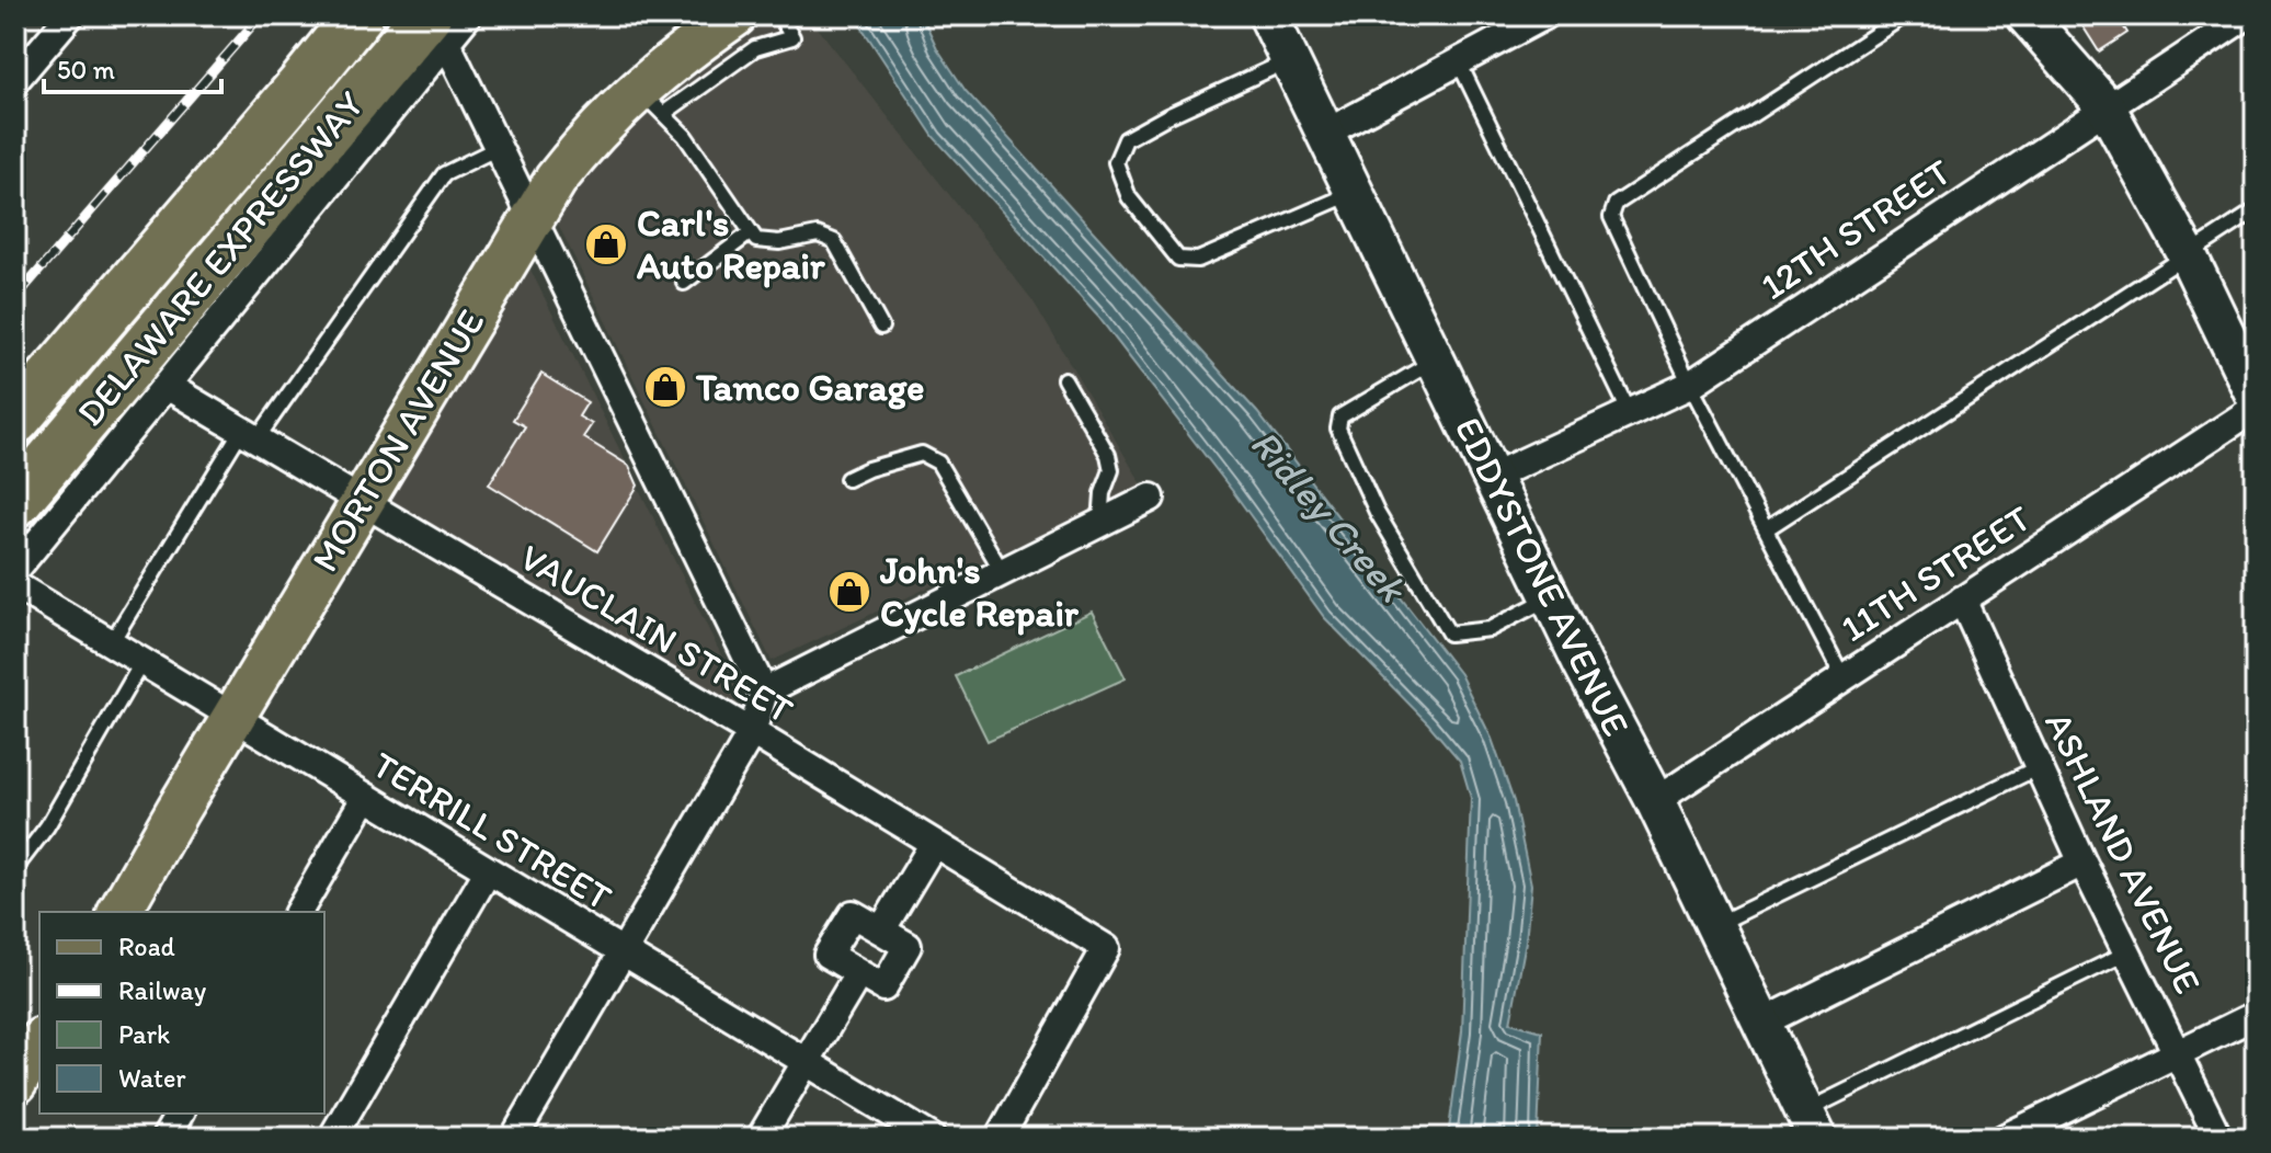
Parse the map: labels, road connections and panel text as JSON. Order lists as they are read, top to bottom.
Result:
{
  "streets": {
    "highway": ["DELAWARE EXPRESSWAY"],
    "main road": ["MORTON AVENUE"],
    "street": [
      "12TH STREET",
      "11TH STREET",
      "EDDYSTONE AVENUE",
      "VAUCLAIN STREET",
      "TERRILL STREET",
      "ASHLAND AVENUE"
    ]
  },
  "crossings": [
    ["12TH STREET", "EDDYSTONE AVENUE"],
    ["MORTON AVENUE", "VAUCLAIN STREET"],
    ["MORTON AVENUE", "TERRILL STREET"],
    ["11TH STREET", "EDDYSTONE AVENUE"],
    ["11TH STREET", "ASHLAND AVENUE"]
  ],
  "water": ["Ridley Creek"],
  "places": {
    "shop": ["Carl's Auto Repair", "Tamco Garage", "John's Cycle Repair"]
  },
  "legend": [
    "Road",
    "Railway",
    "Park",
    "Water"
  ],
  "scale_bar": "50 m"
}
